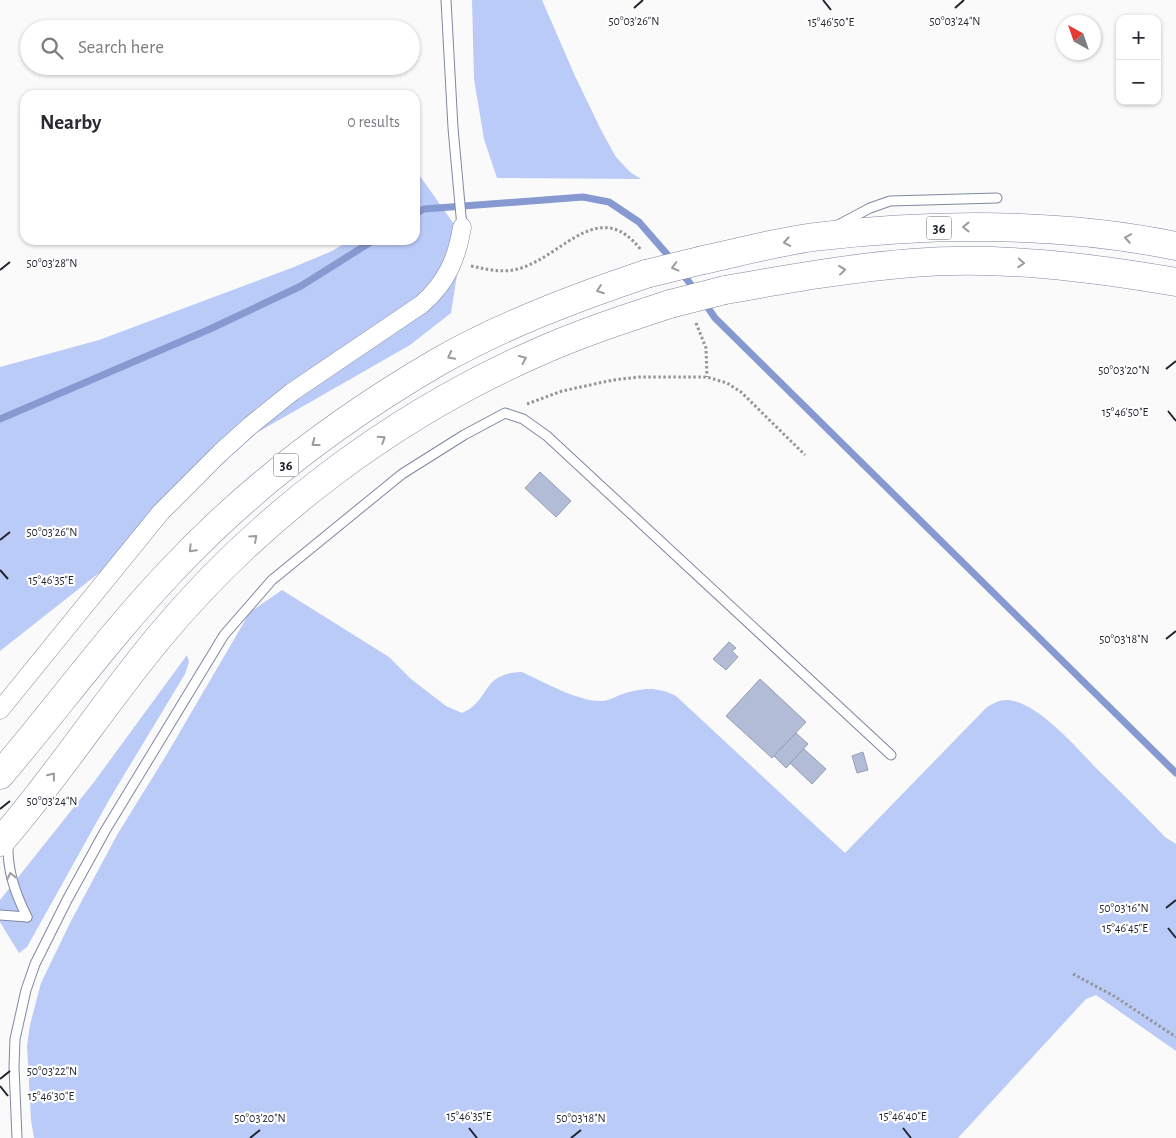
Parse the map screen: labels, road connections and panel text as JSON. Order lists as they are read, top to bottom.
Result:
{
  "streets": {
    "main road": ["36"]
  },
  "north": "top left",
  "page": {
    "map_buttons": ["+", "−"],
    "search": "Search here",
    "heading": ["Nearby", "0 results"]
  },
  "coordinates": [
    "50°03'26\"N",
    "50°03'24\"N",
    "15°46'50\"E",
    "50°03'28\"N",
    "50°03'20\"N",
    "15°46'35\"E",
    "50°03'18\"N",
    "50°03'16\"N",
    "15°46'45\"E",
    "50°03'22\"N",
    "15°46'30\"E",
    "15°46'40\"E"
  ]
}
